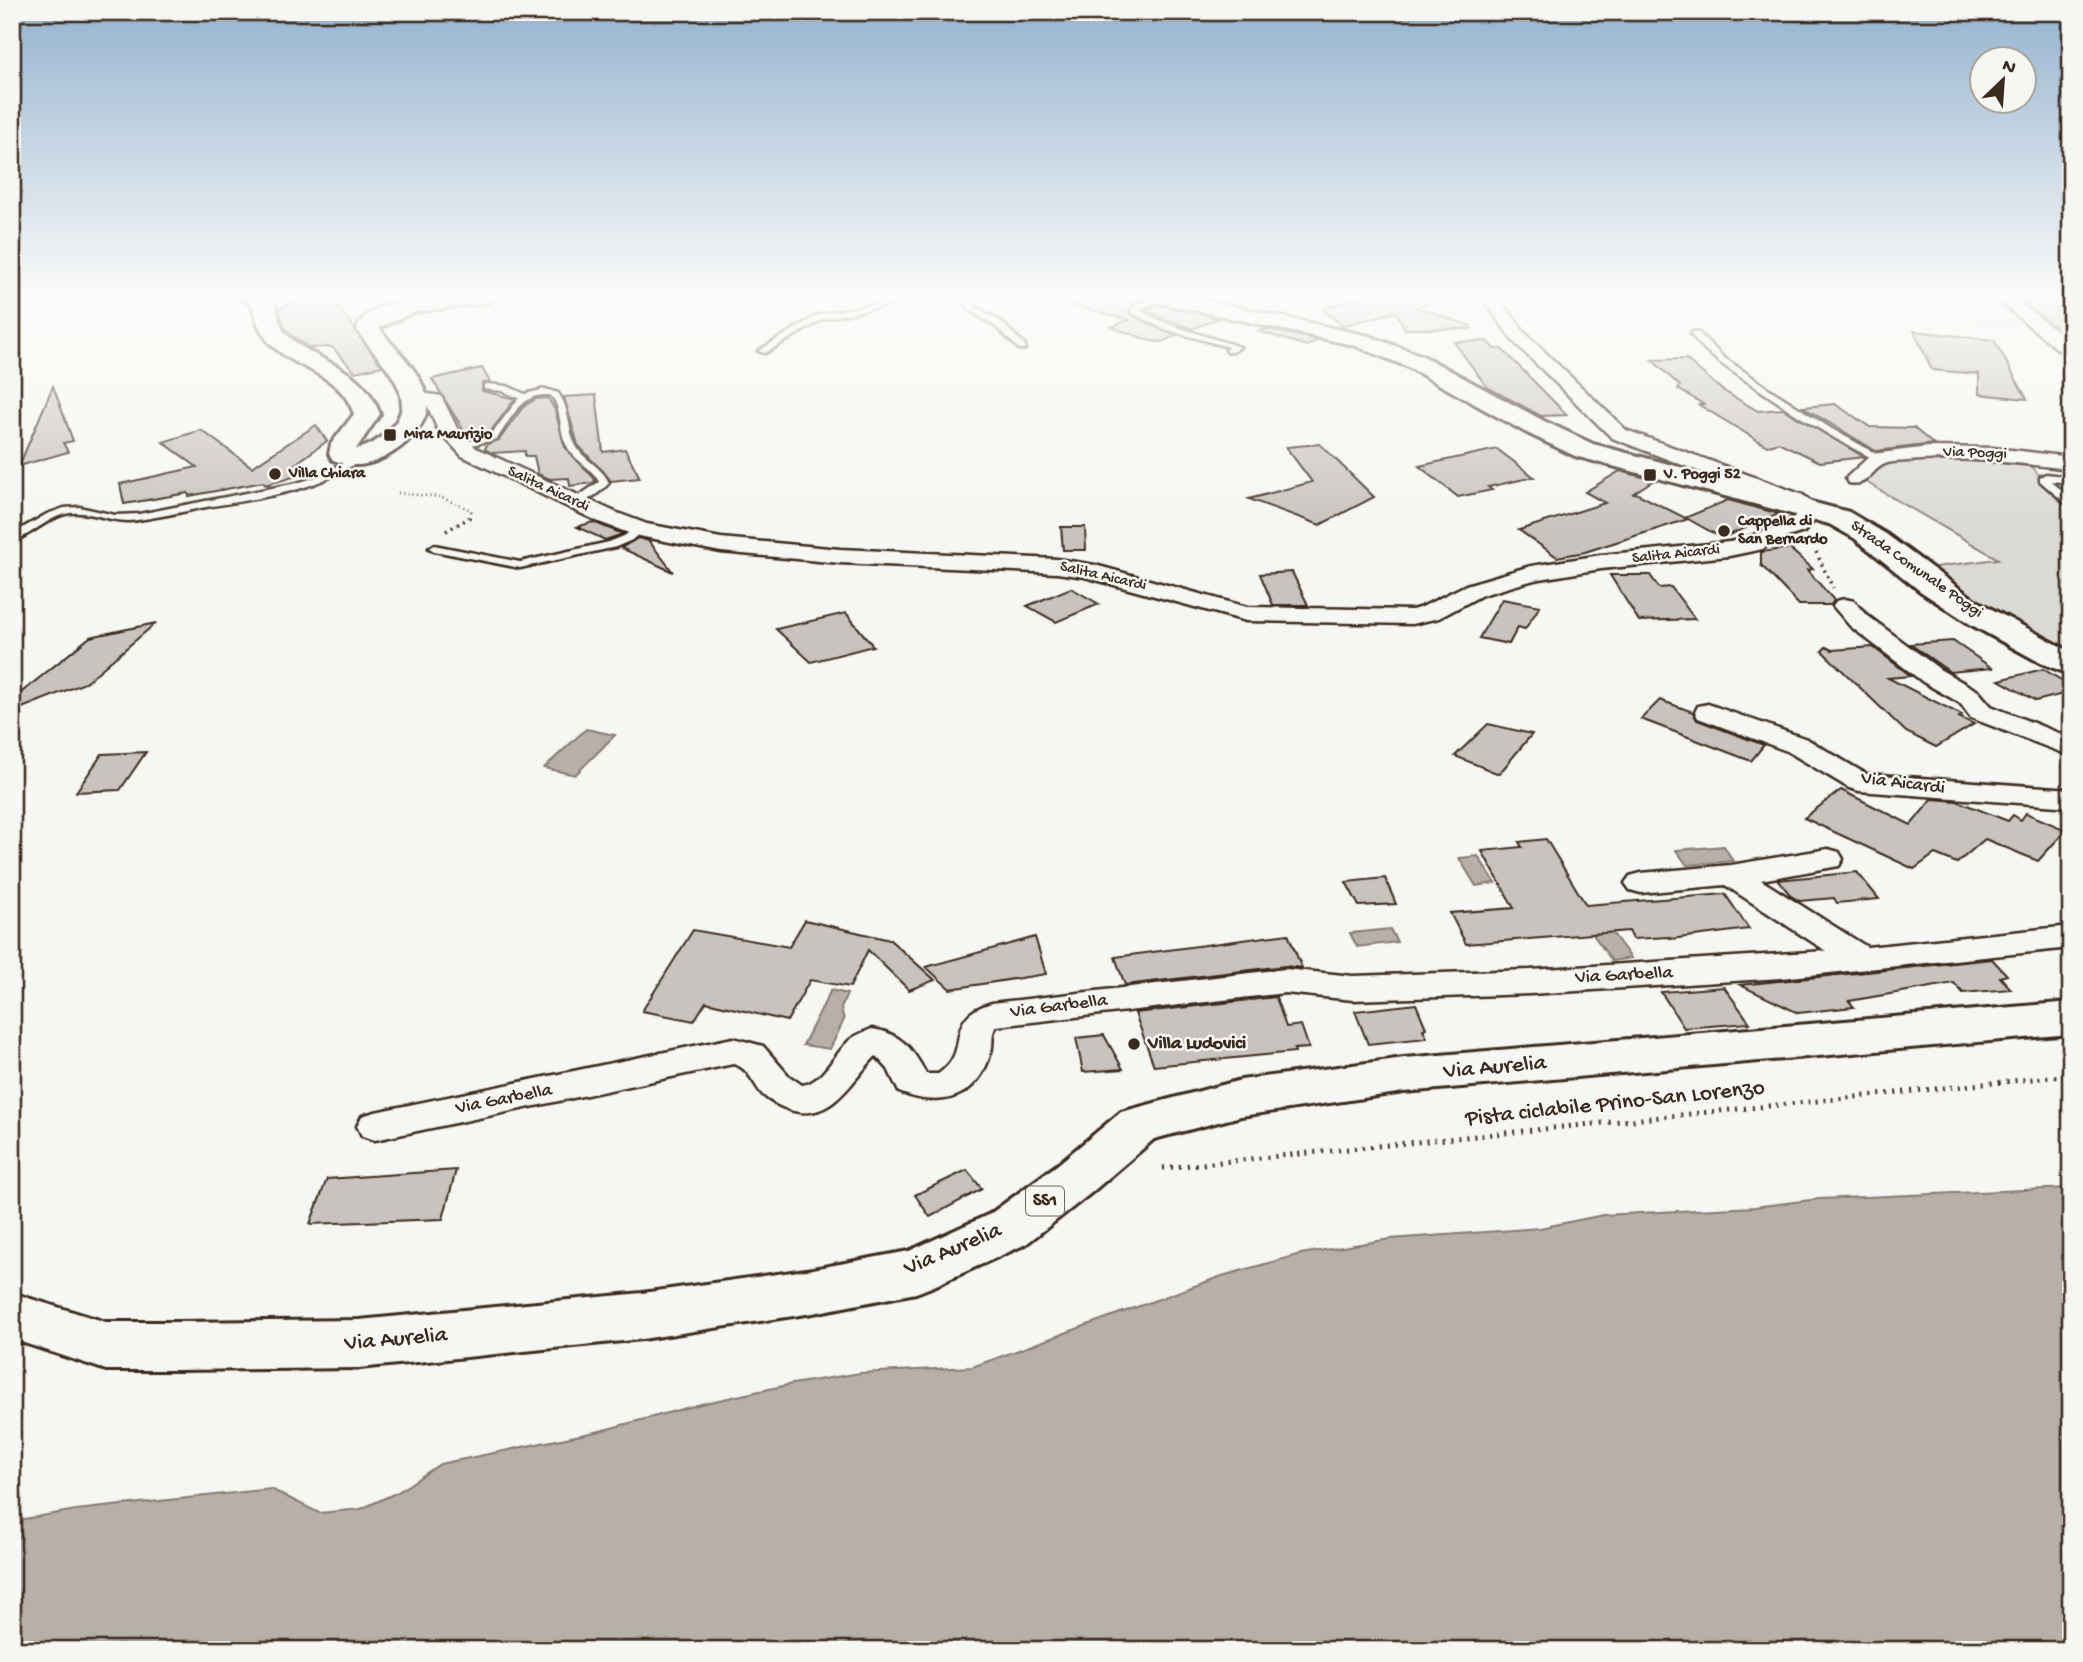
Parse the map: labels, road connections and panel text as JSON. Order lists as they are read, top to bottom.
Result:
{
  "streets": {
    "main road": ["Strada Comunale Poggi", "Via Aurelia", "SS1"],
    "street": [
      "Via Poggi",
      "Salita Aicardi",
      "Via Aicardi",
      "Via Garbella"
    ],
    "path": ["Pista ciclabile Prino-San Lorenzo"]
  },
  "crossings": [
    ["Salita Aicardi", "Strada Comunale Poggi"]
  ],
  "places": {
    "transit": ["Mira Maurizio", "V. Poggi 52"],
    "other": ["Villa Chiara", "Cappella di San Bernardo", "Villa Ludovici"]
  },
  "north": "top right"
}
